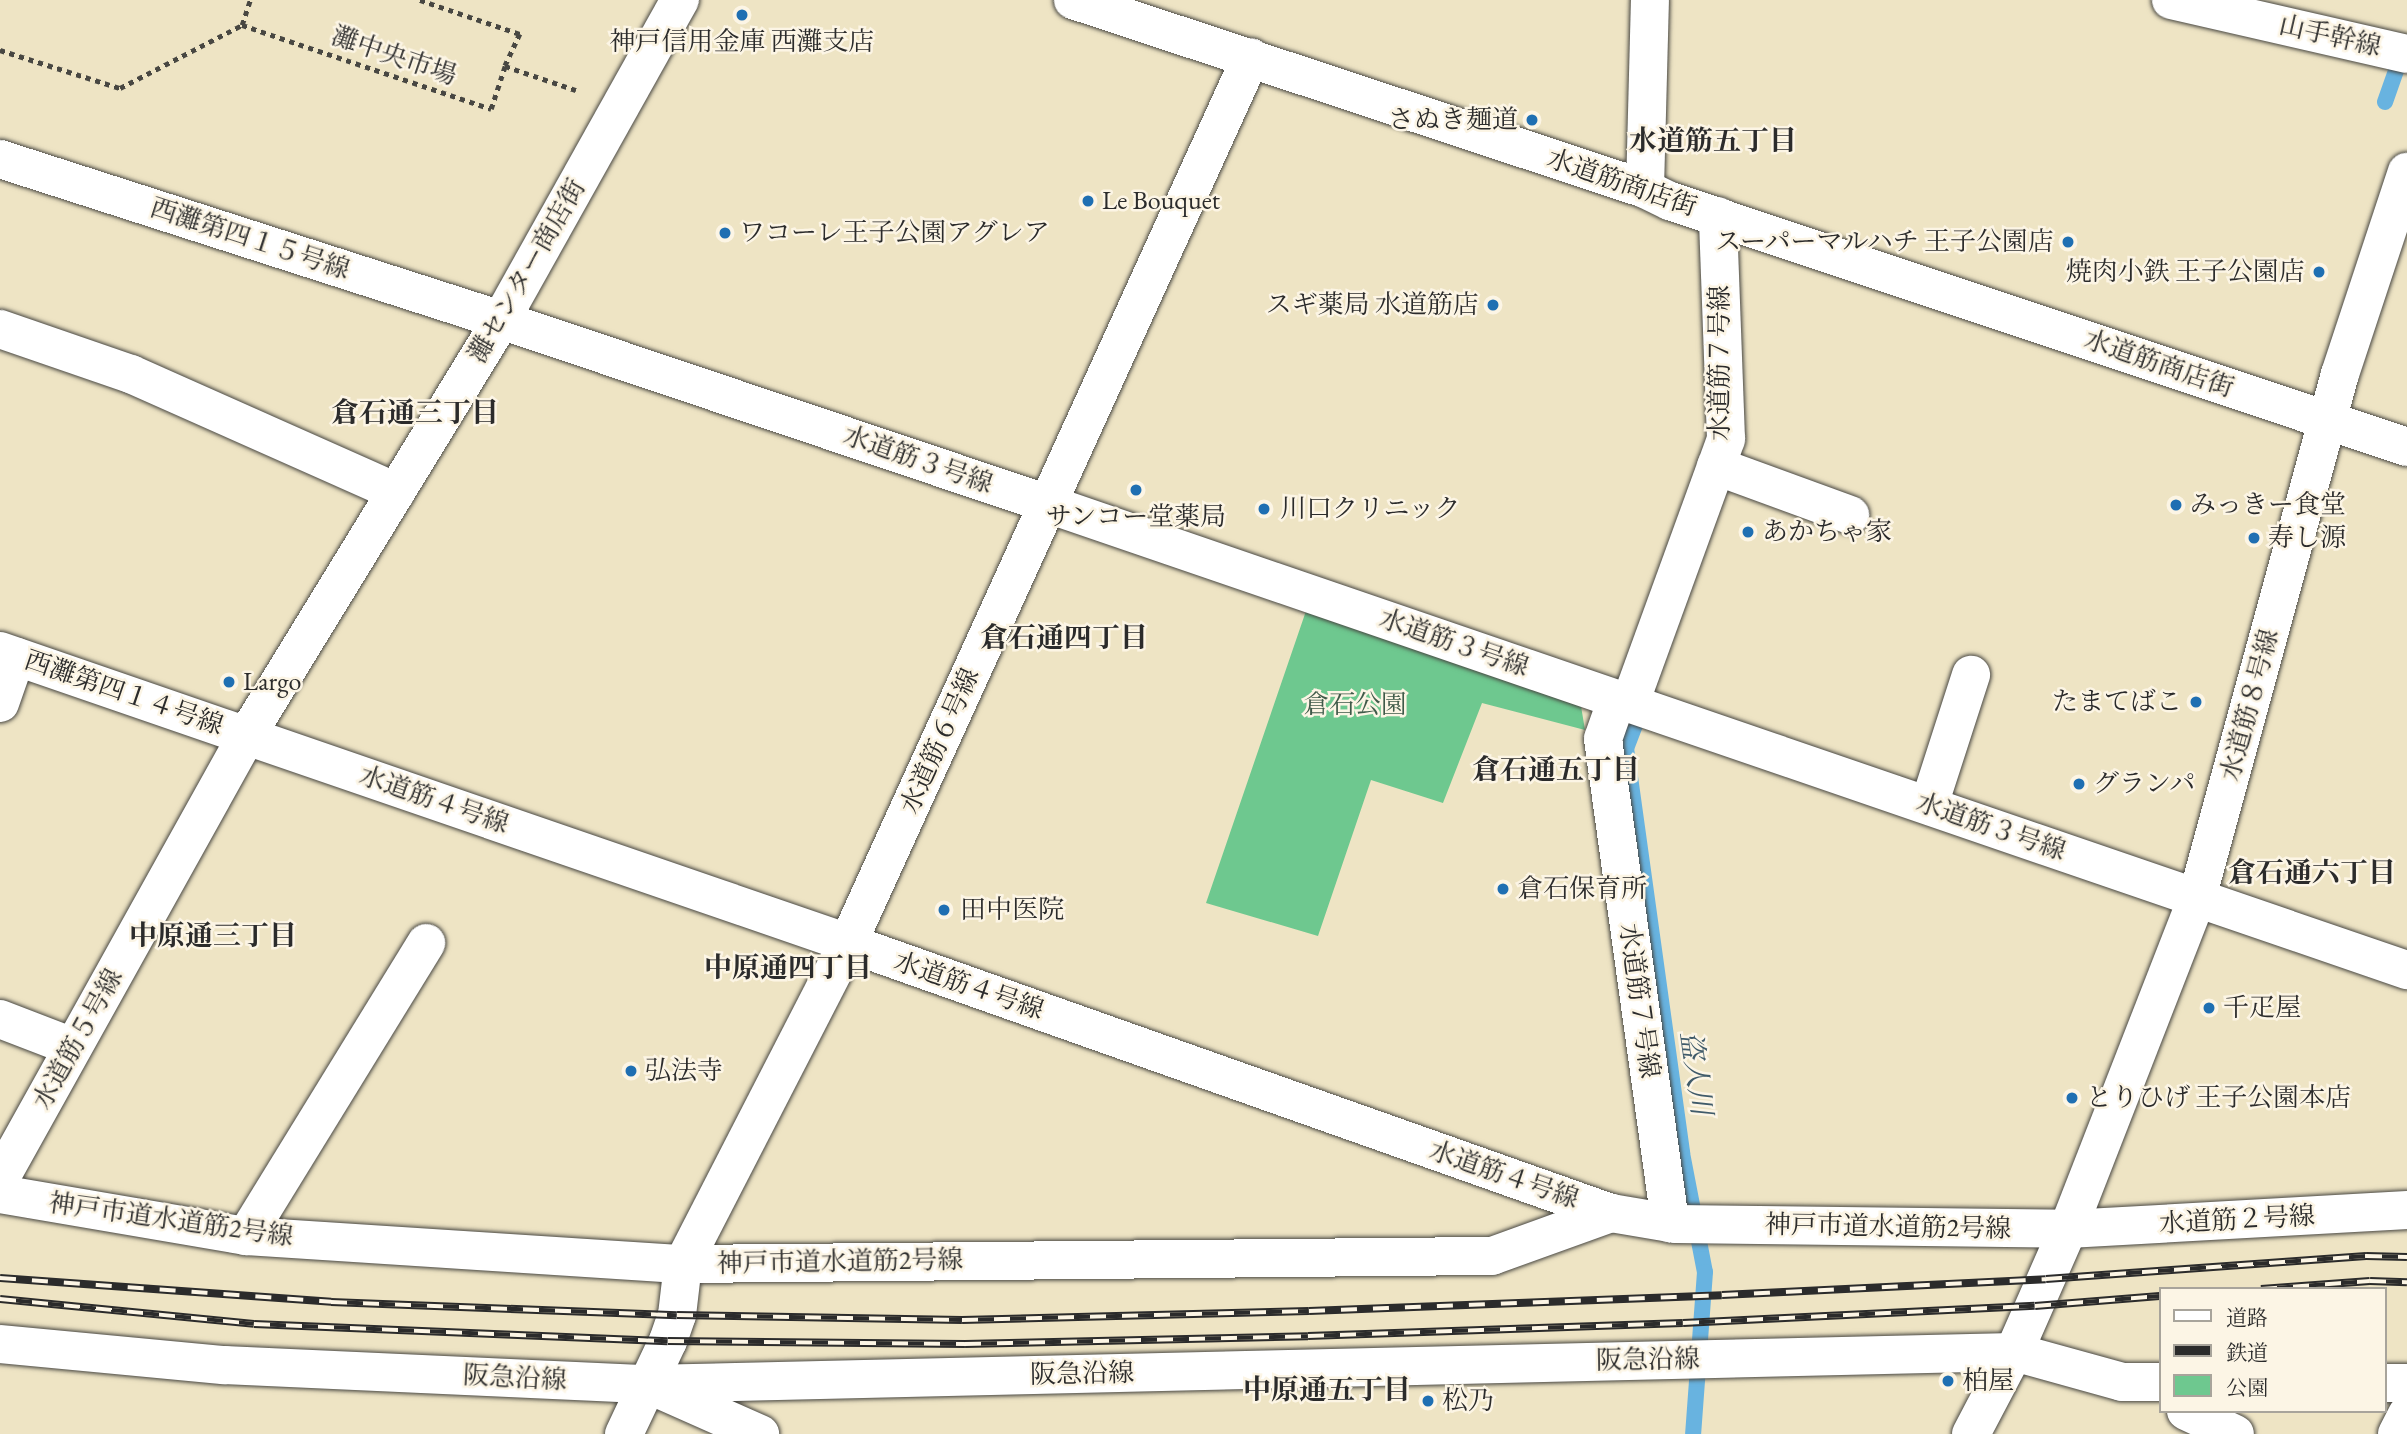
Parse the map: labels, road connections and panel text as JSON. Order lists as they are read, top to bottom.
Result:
{
  "streets": {
    "street": [
      "山手幹線",
      "水道筋商店街",
      "西灘第四１５号線",
      "灘センター商店街",
      "水道筋７号線",
      "水道筋３号線",
      "西灘第四１４号線",
      "水道筋８号線",
      "水道筋６号線",
      "水道筋４号線",
      "水道筋５号線",
      "神戸市道水道筋2号線",
      "水道筋２号線",
      "阪急沿線"
    ],
    "path": ["灘中央市場"]
  },
  "crossings": [
    ["水道筋商店街", "水道筋７号線"],
    ["水道筋商店街", "水道筋８号線"],
    ["水道筋商店街", "水道筋６号線"],
    ["西灘第四１５号線", "灘センター商店街"],
    ["西灘第四１５号線", "水道筋３号線"],
    ["灘センター商店街", "水道筋３号線"],
    ["灘センター商店街", "西灘第四１４号線"],
    ["灘センター商店街", "水道筋４号線"],
    ["灘センター商店街", "水道筋５号線"],
    ["水道筋７号線", "水道筋３号線"],
    ["水道筋７号線", "神戸市道水道筋2号線"],
    ["水道筋３号線", "水道筋８号線"],
    ["水道筋３号線", "水道筋６号線"],
    ["西灘第四１４号線", "水道筋４号線"],
    ["西灘第四１４号線", "水道筋５号線"],
    ["水道筋８号線", "神戸市道水道筋2号線"],
    ["水道筋８号線", "水道筋２号線"],
    ["水道筋８号線", "阪急沿線"],
    ["水道筋６号線", "水道筋４号線"],
    ["水道筋６号線", "神戸市道水道筋2号線"],
    ["水道筋４号線", "水道筋５号線"],
    ["水道筋４号線", "神戸市道水道筋2号線"],
    ["神戸市道水道筋2号線", "水道筋２号線"]
  ],
  "districts": [
    "水道筋五丁目",
    "倉石通三丁目",
    "倉石通四丁目",
    "倉石通五丁目",
    "倉石通六丁目",
    "中原通三丁目",
    "中原通四丁目",
    "中原通五丁目"
  ],
  "water": ["盗人川"],
  "parks": ["倉石公園"],
  "places": [
    "神戸信用金庫 西灘支店",
    "さぬき麺道",
    "Le Bouquet",
    "ワコーレ王子公園アグレア",
    "スーパーマルハチ 王子公園店",
    "焼肉小鉄 王子公園店",
    "スギ薬局 水道筋店",
    "サンコー堂薬局",
    "みっきー食堂",
    "川口クリニック",
    "あかちゃ家",
    "寿し源",
    "Largo",
    "たまてばこ",
    "グランパ",
    "倉石保育所",
    "田中医院",
    "千疋屋",
    "弘法寺",
    "とりひげ 王子公園本店",
    "柏屋",
    "松乃"
  ],
  "legend": ["道路", "鉄道", "公園"]
}
